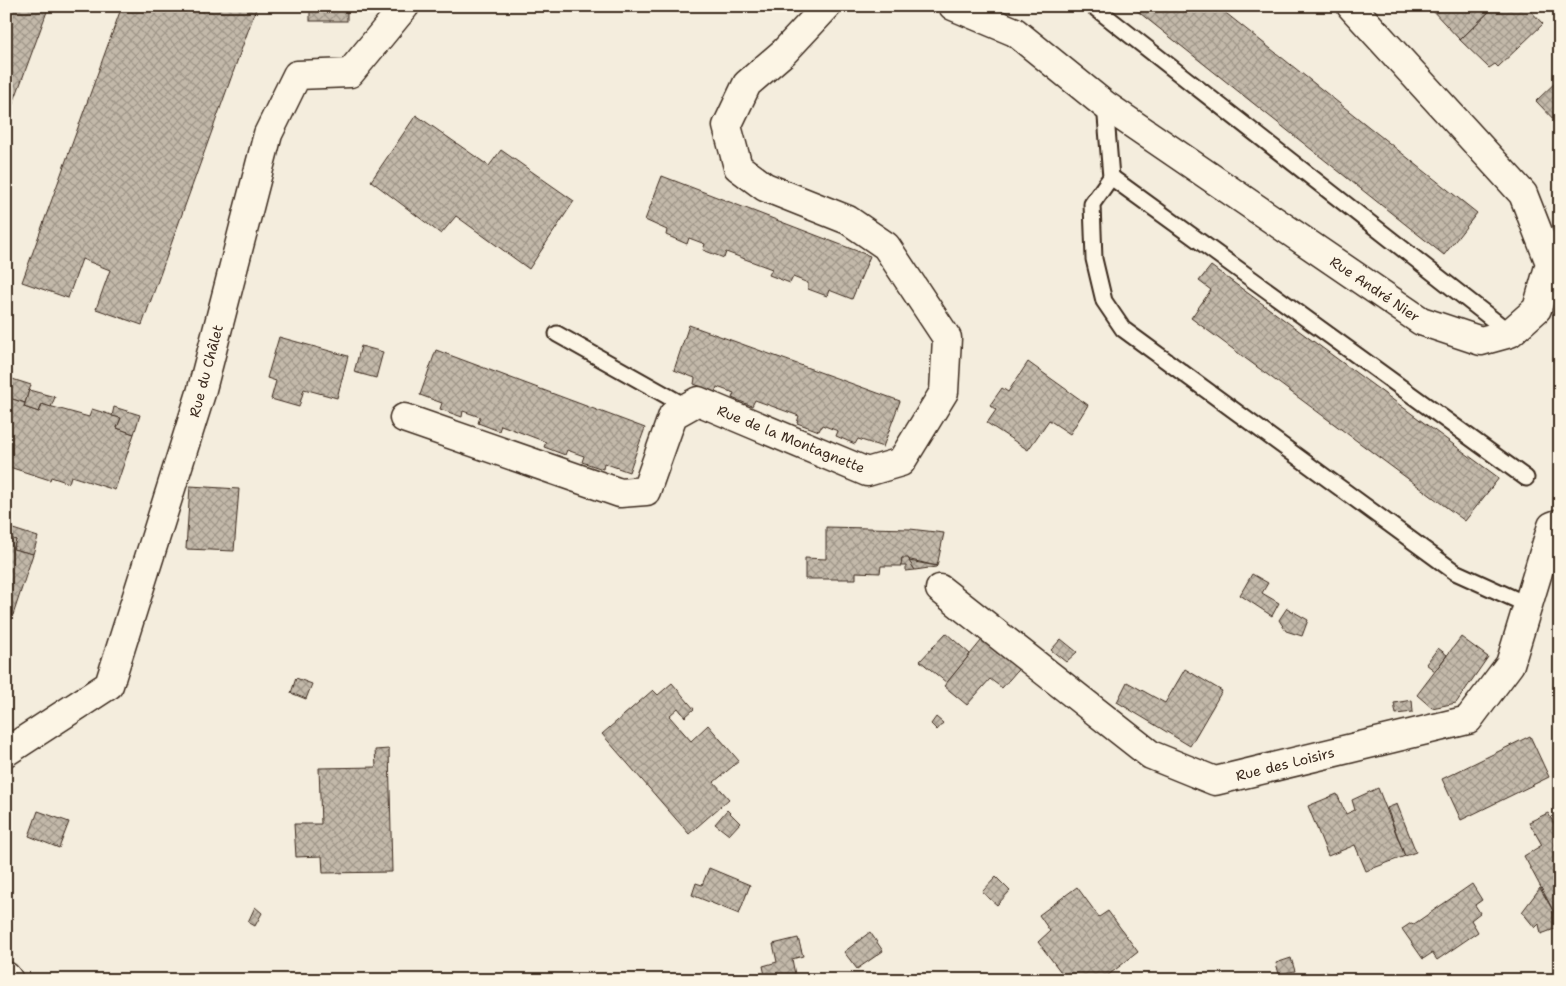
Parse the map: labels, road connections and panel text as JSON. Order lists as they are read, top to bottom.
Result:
{
  "streets": {
    "street": [
      "Rue André Nier",
      "Rue du Châlet",
      "Rue de la Montagnette",
      "Rue des Loisirs"
    ]
  }
}
